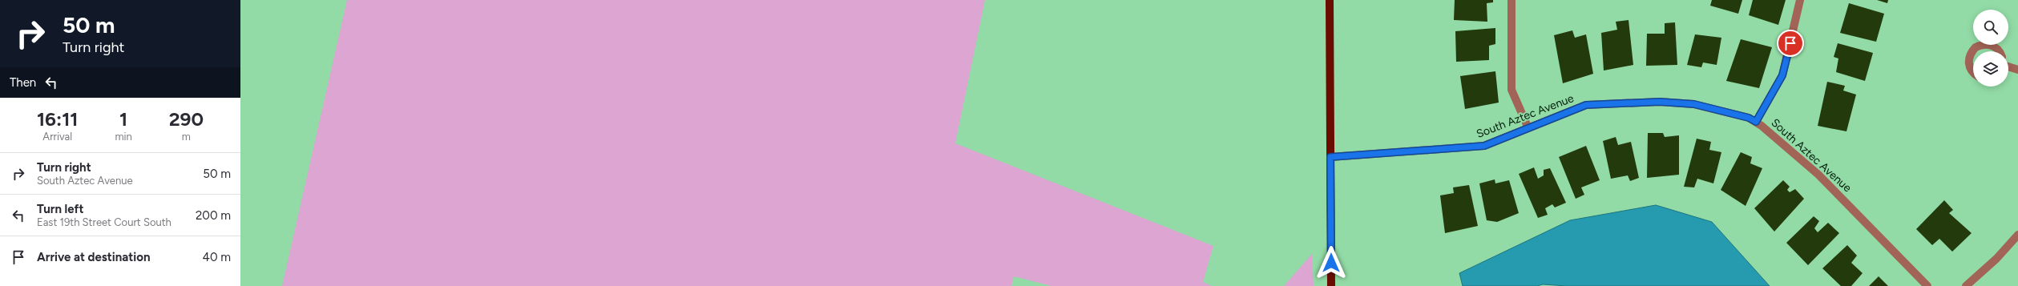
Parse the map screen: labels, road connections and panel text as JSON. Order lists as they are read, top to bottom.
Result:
{
  "streets": {
    "street": ["South Aztec Avenue"]
  },
  "page": {
    "turn": ["50 m", "Turn right"],
    "then": "Then",
    "eta": [
      "16:11",
      "Arrival",
      "1",
      "min",
      "290",
      "m"
    ],
    "list": [
      {
        "name": "Turn right",
        "note": "South Aztec Avenue",
        "value": "50 m"
      },
      {
        "name": "Turn left",
        "note": "East 19th Street Court South",
        "value": "200 m"
      },
      {
        "name": "Arrive at destination",
        "value": "40 m"
      }
    ]
  }
}
